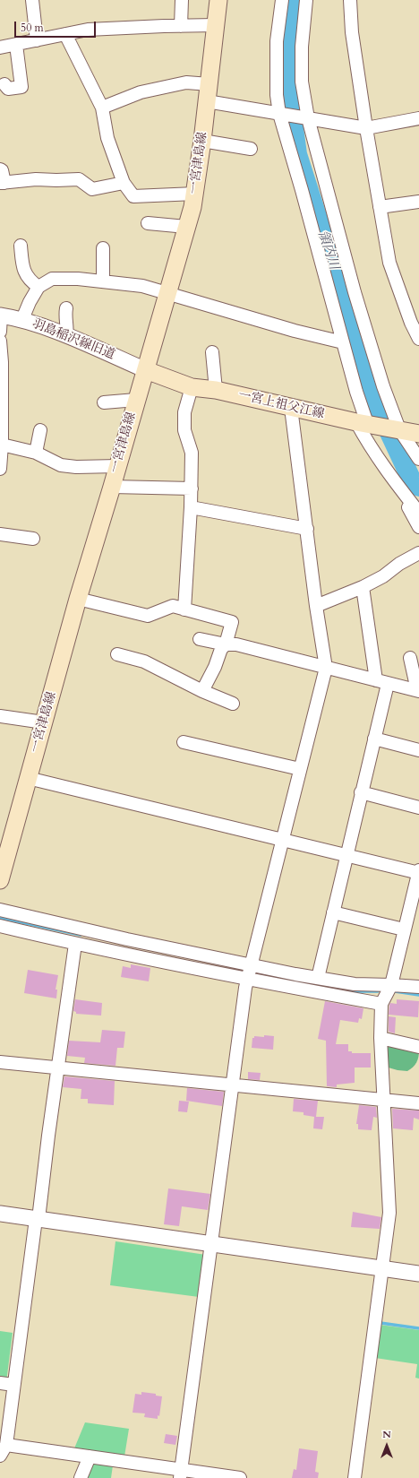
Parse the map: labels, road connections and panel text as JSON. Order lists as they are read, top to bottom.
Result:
{
  "streets": {
    "main road": ["一宮津島線", "一宮上祖父江線"],
    "street": ["羽島稲沢線旧道"]
  },
  "crossings": [
    ["一宮津島線", "羽島稲沢線旧道"],
    ["一宮津島線", "一宮上祖父江線"],
    ["羽島稲沢線旧道", "一宮上祖父江線"]
  ],
  "water": ["領内川"],
  "scale_bar": "50 m",
  "north": "top"
}
